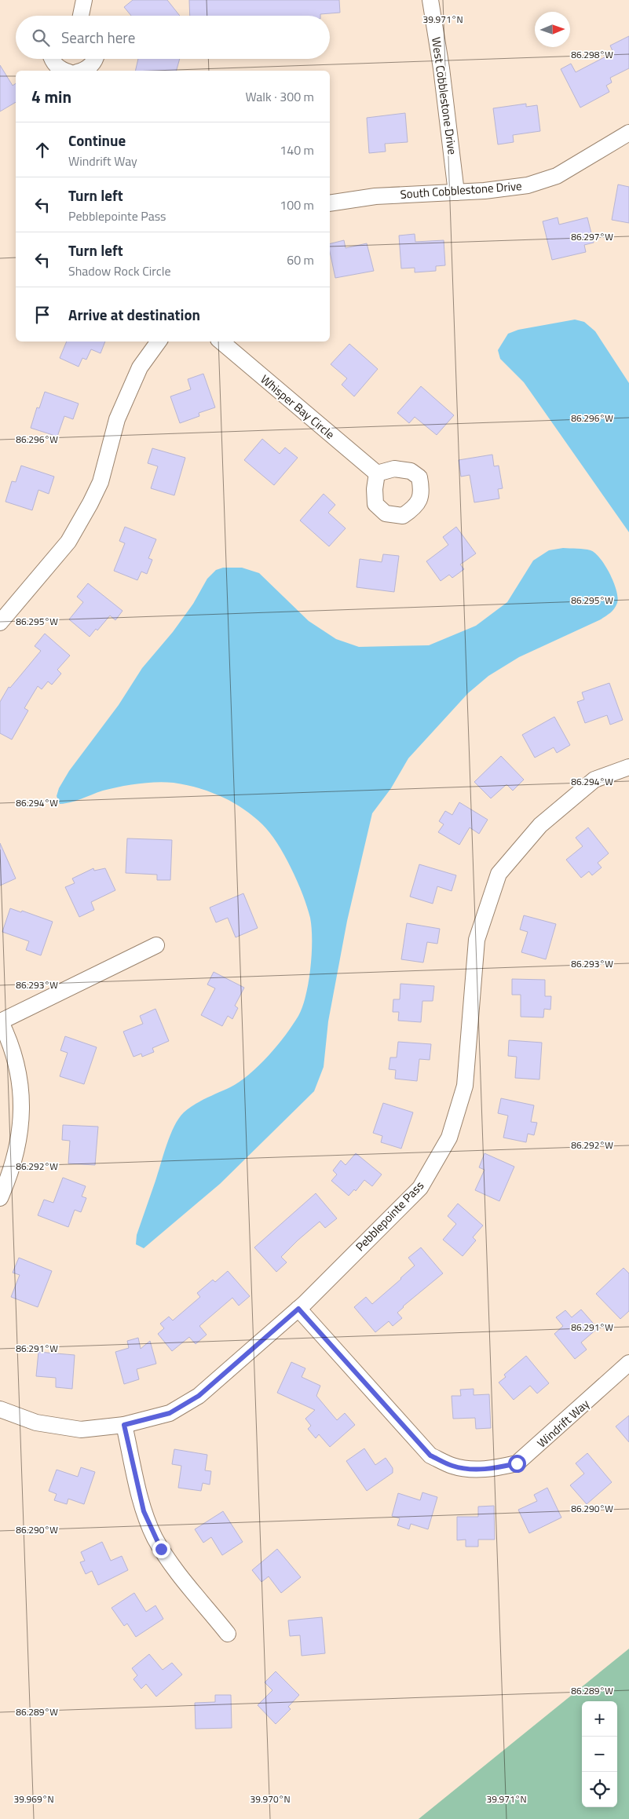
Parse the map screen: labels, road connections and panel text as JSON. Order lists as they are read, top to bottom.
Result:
{
  "streets": {
    "street": [
      "West Cobblestone Drive",
      "South Cobblestone Drive",
      "Whisper Bay Circle",
      "Pebblepointe Pass",
      "Windrift Way"
    ]
  },
  "crossings": [
    ["West Cobblestone Drive", "South Cobblestone Drive"],
    ["Pebblepointe Pass", "Windrift Way"]
  ],
  "north": "right",
  "page": {
    "search": "Search here",
    "heading": ["4 min", "Walk · 300 m"],
    "list": [
      ["Continue", "Windrift Way", "140 m"],
      ["Turn left", "Pebblepointe Pass", "100 m"],
      ["Turn left", "Shadow Rock Circle", "60 m"],
      "Arrive at destination"
    ],
    "map_buttons": ["+", "−"]
  },
  "coordinates": [
    "39.971°N",
    "86.298°W",
    "86.297°W",
    "86.296°W",
    "86.295°W",
    "86.294°W",
    "86.293°W",
    "86.292°W",
    "86.291°W",
    "86.290°W",
    "86.289°W",
    "39.969°N",
    "39.970°N"
  ]
}
